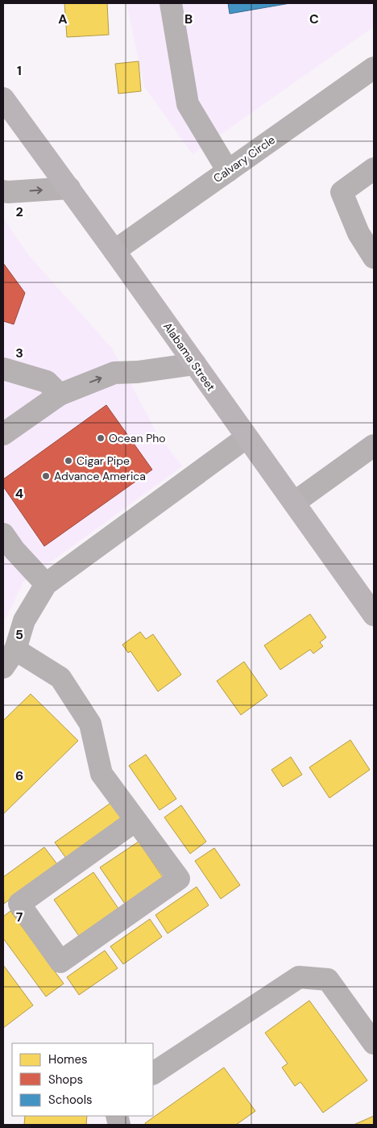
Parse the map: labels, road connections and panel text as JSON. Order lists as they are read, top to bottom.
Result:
{
  "streets": {
    "main road": ["Alabama Street"],
    "street": ["Calvary Circle"]
  },
  "crossings": [
    ["Calvary Circle", "Alabama Street"]
  ],
  "places": ["Ocean Pho", "Cigar Pipe", "Advance America"],
  "legend": ["Homes", "Shops", "Schools"],
  "grid": {
    "columns": ["A", "B", "C"],
    "rows": [
      "1",
      "2",
      "3",
      "4",
      "5",
      "6",
      "7"
    ]
  }
}
